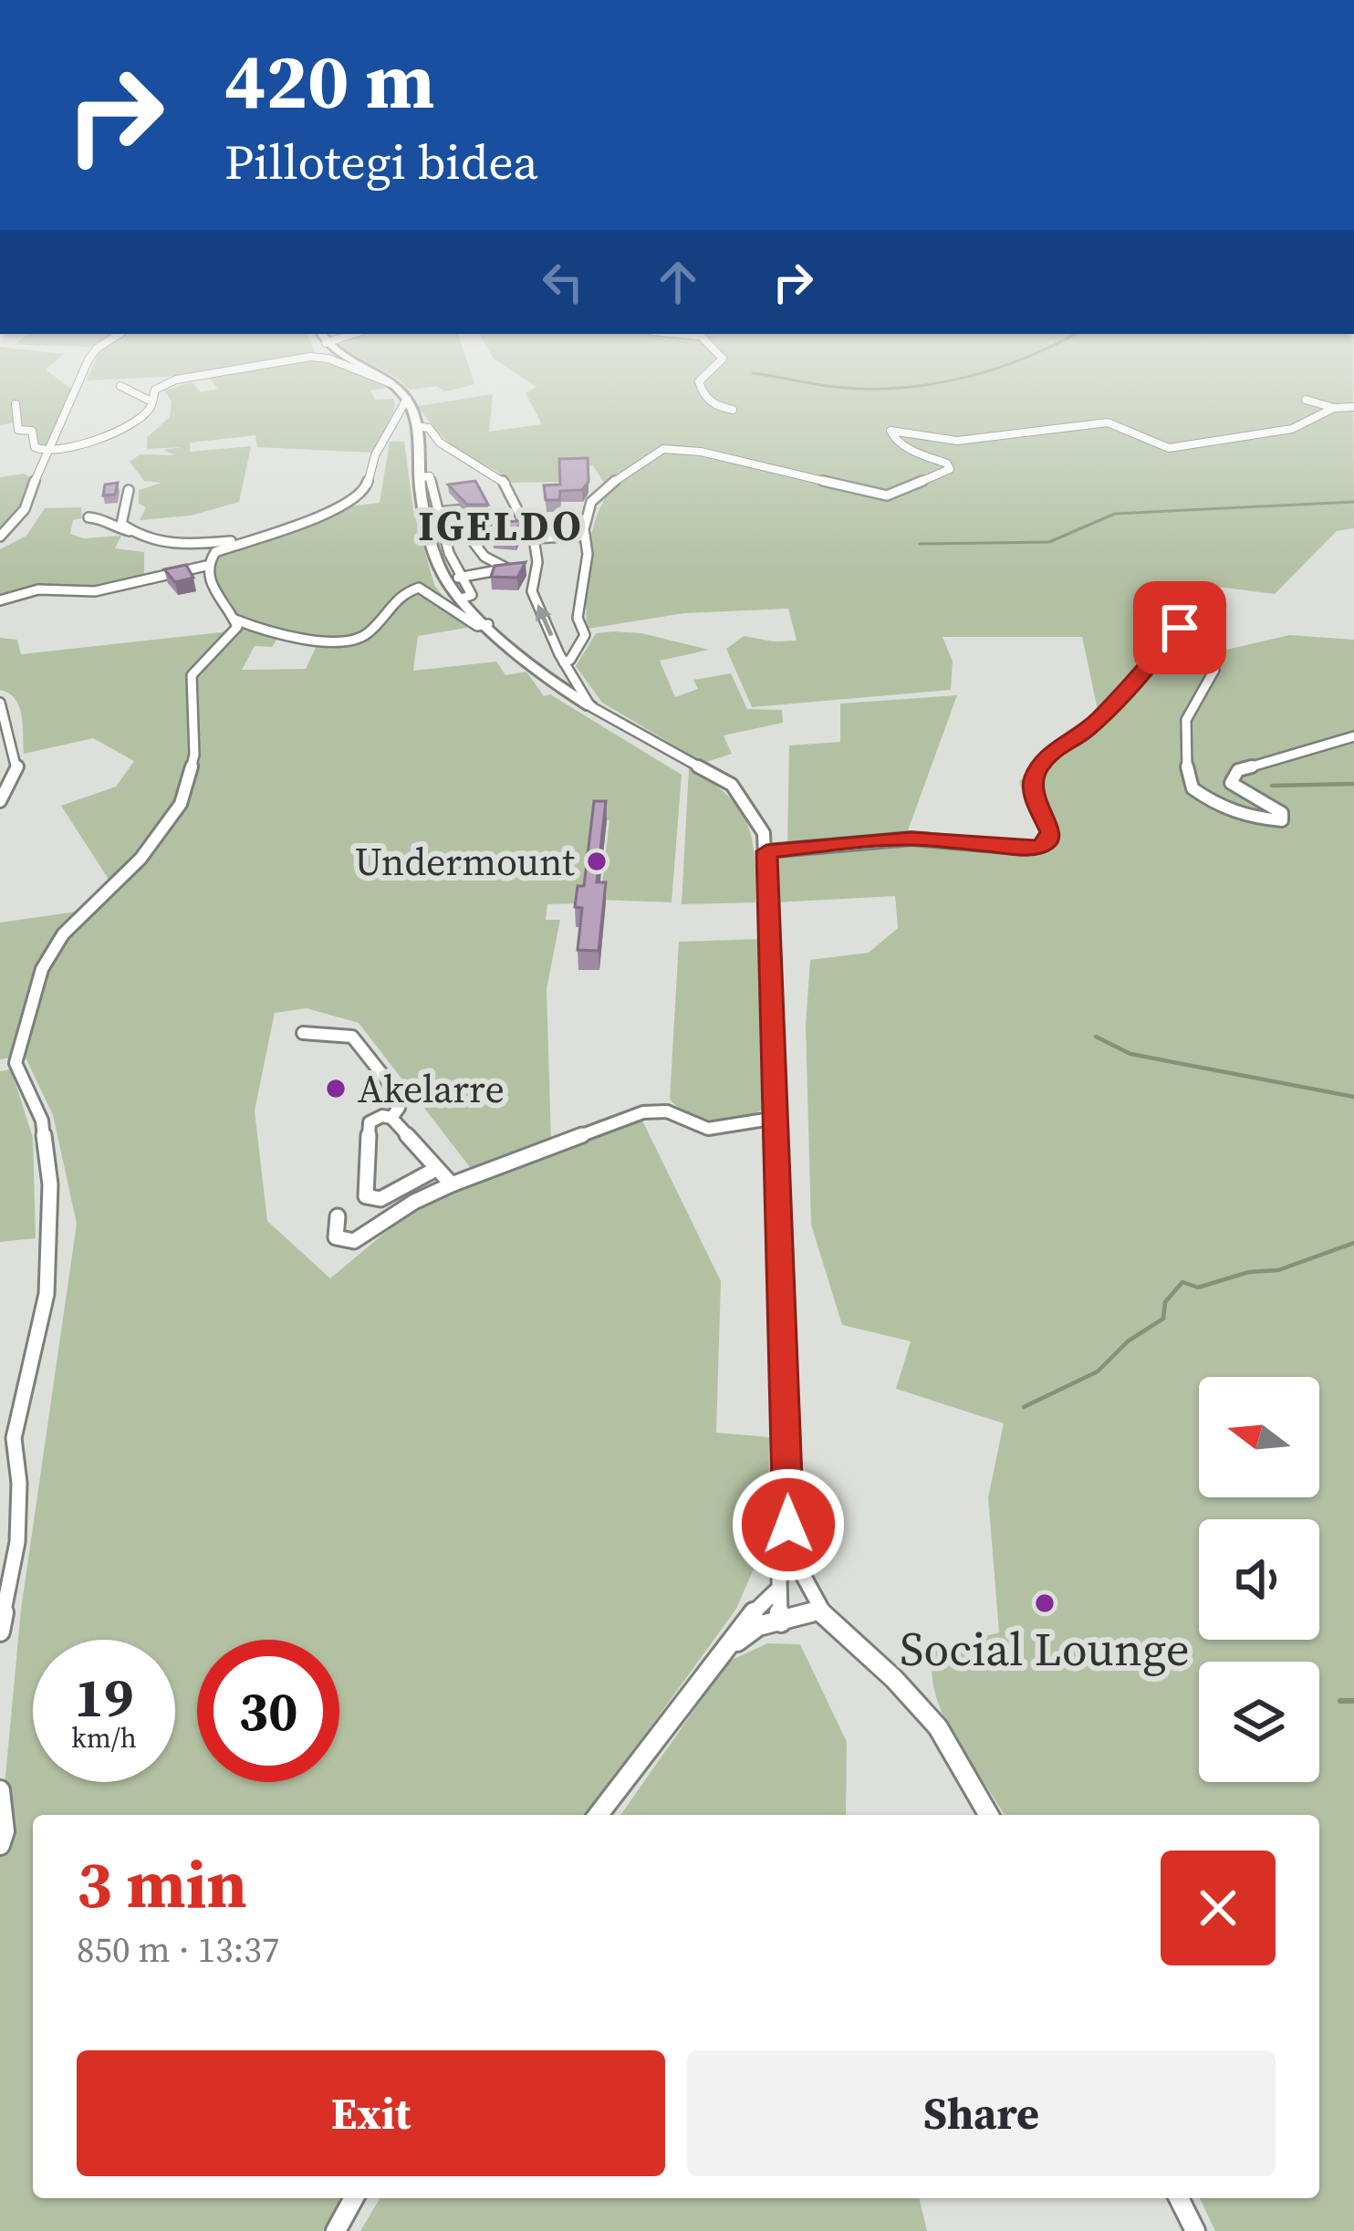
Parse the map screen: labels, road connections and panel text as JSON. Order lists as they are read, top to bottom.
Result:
{
  "districts": ["IGELDO"],
  "places": ["Undermount", "Akelarre", "Social Lounge"],
  "north": "left",
  "page": {
    "turn": ["420 m", "Pillotegi bidea"],
    "speed": "19 km/h",
    "limit": "30",
    "heading": ["3 min", "850 m · 13:37"],
    "buttons": ["Exit", "Share"]
  }
}
